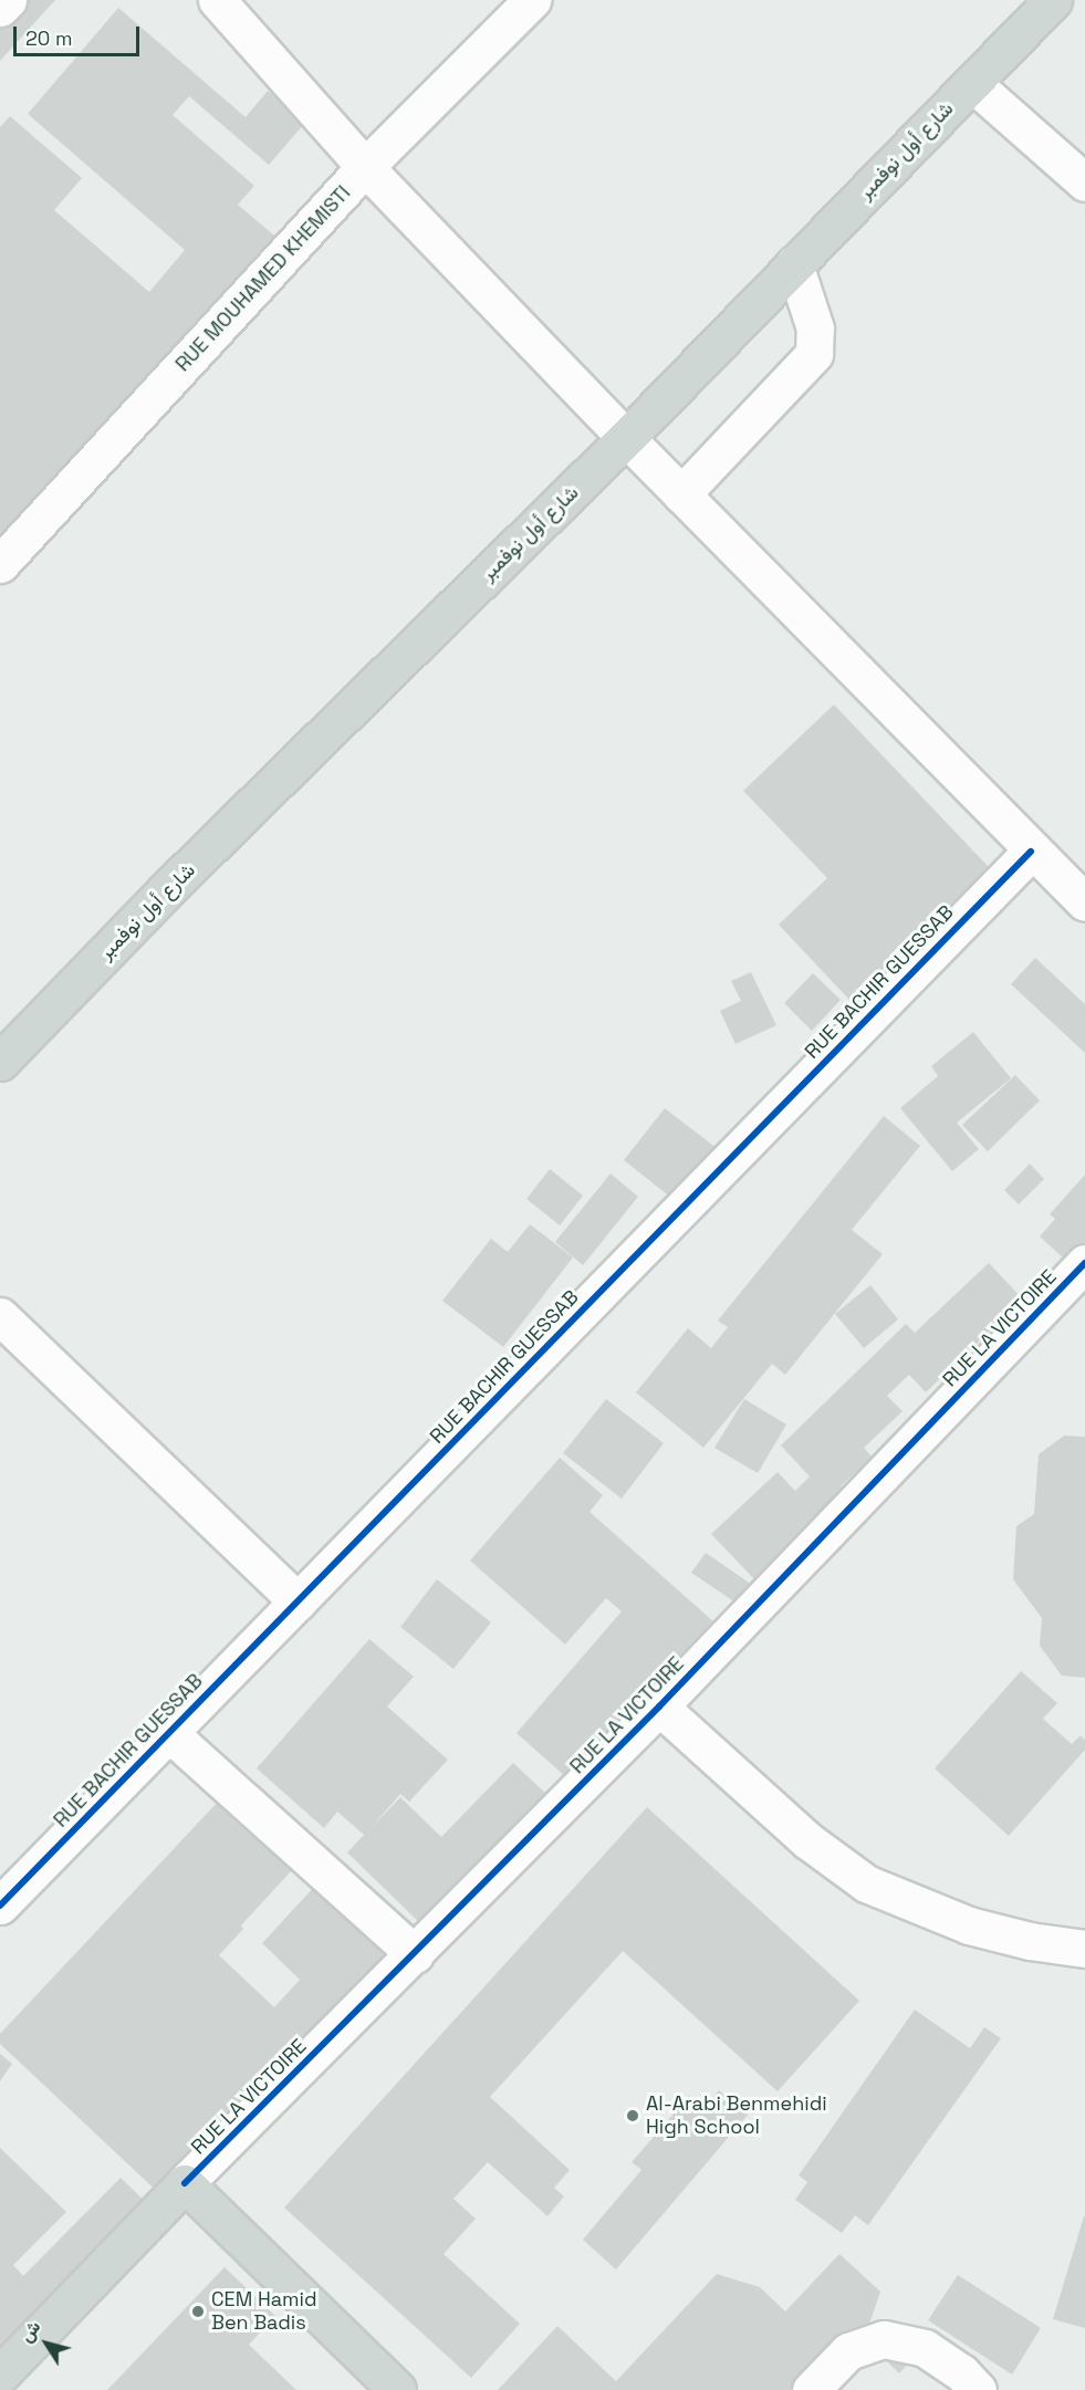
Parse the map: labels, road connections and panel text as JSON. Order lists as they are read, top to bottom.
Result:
{
  "streets": {
    "main road": ["شارع أول نوفمبر", "RUE LA VICTOIRE"],
    "street": ["RUE MOUHAMED KHEMISTI", "RUE BACHIR GUESSAB"]
  },
  "places": ["Al-Arabi Benmehidi High School", "CEM Hamid Ben Badis"],
  "scale_bar": "20 m",
  "north": "top left"
}
